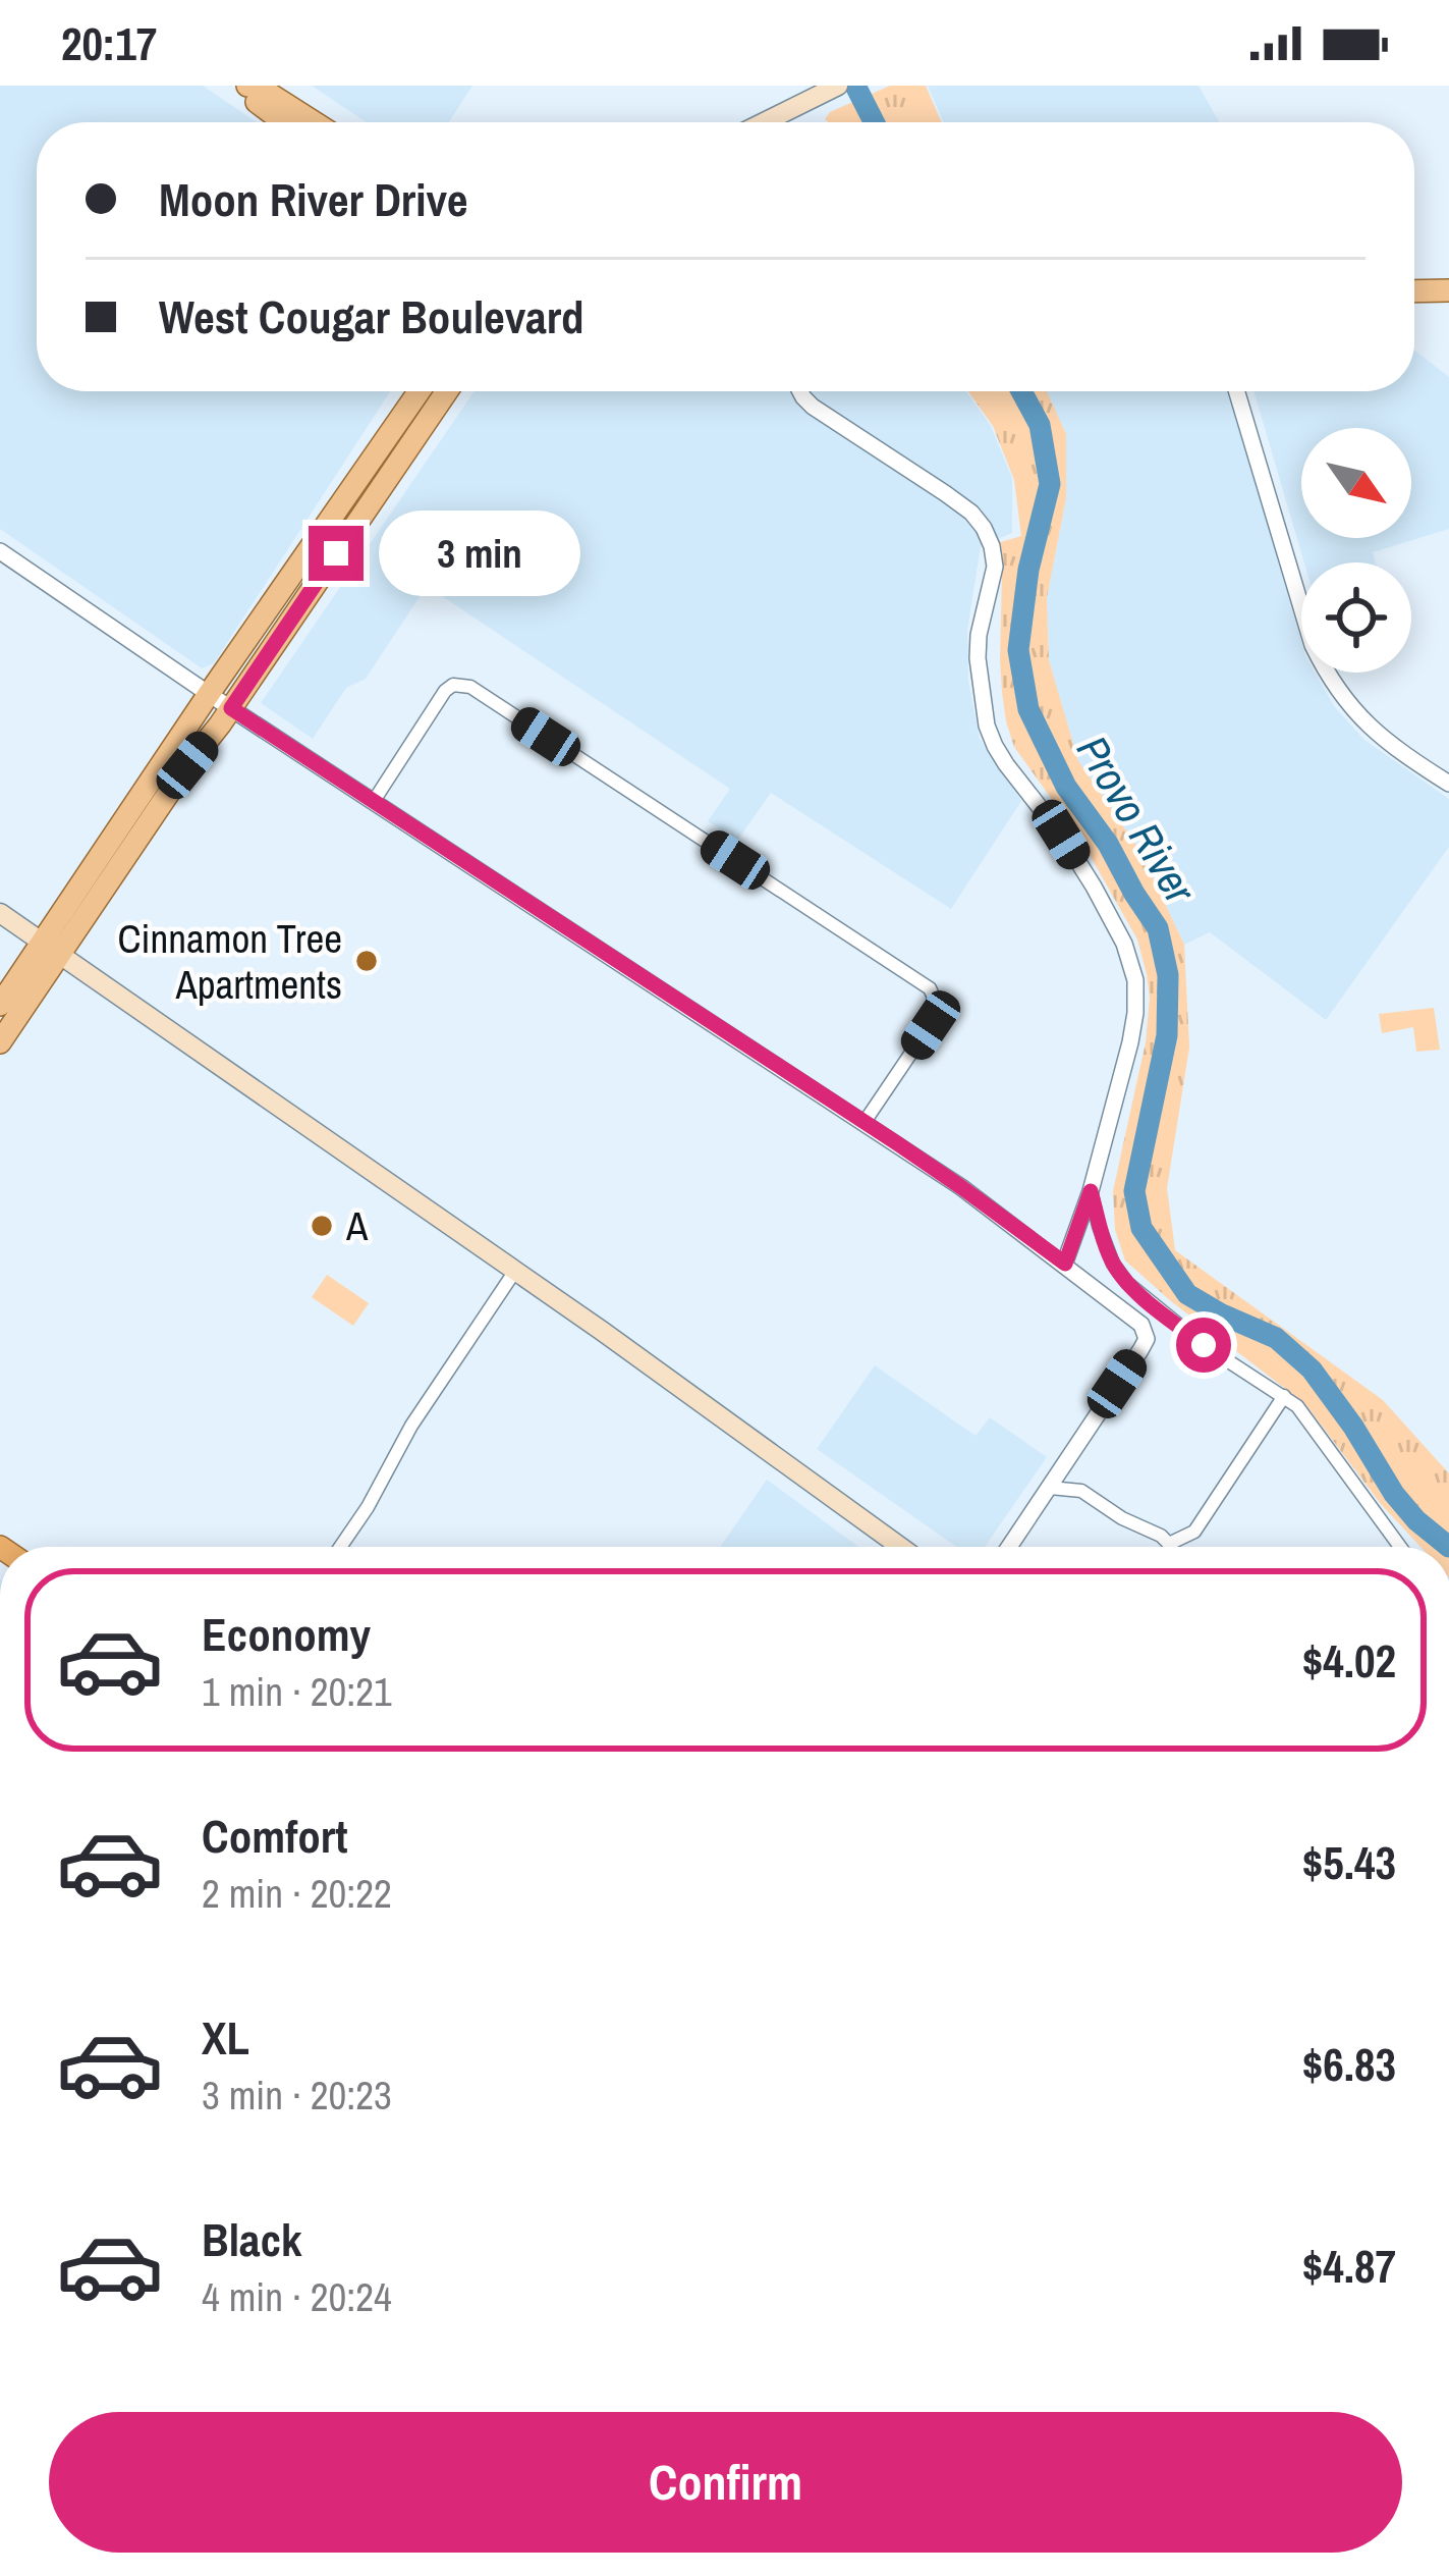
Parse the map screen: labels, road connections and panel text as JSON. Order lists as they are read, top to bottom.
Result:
{
  "water": ["Provo River"],
  "places": ["Cinnamon Tree Apartments", "A"],
  "north": "bottom right",
  "page": {
    "status": "20:17",
    "banner": ["Moon River Drive", "West Cougar Boulevard"],
    "bubble": "3 min",
    "list": [
      {
        "name": "Economy",
        "note": "1 min · 20:21",
        "value": "$4.02"
      },
      {
        "name": "Comfort",
        "note": "2 min · 20:22",
        "value": "$5.43"
      },
      {
        "name": "XL",
        "note": "3 min · 20:23",
        "value": "$6.83"
      },
      {
        "name": "Black",
        "note": "4 min · 20:24",
        "value": "$4.87"
      }
    ],
    "buttons": "Confirm"
  }
}
